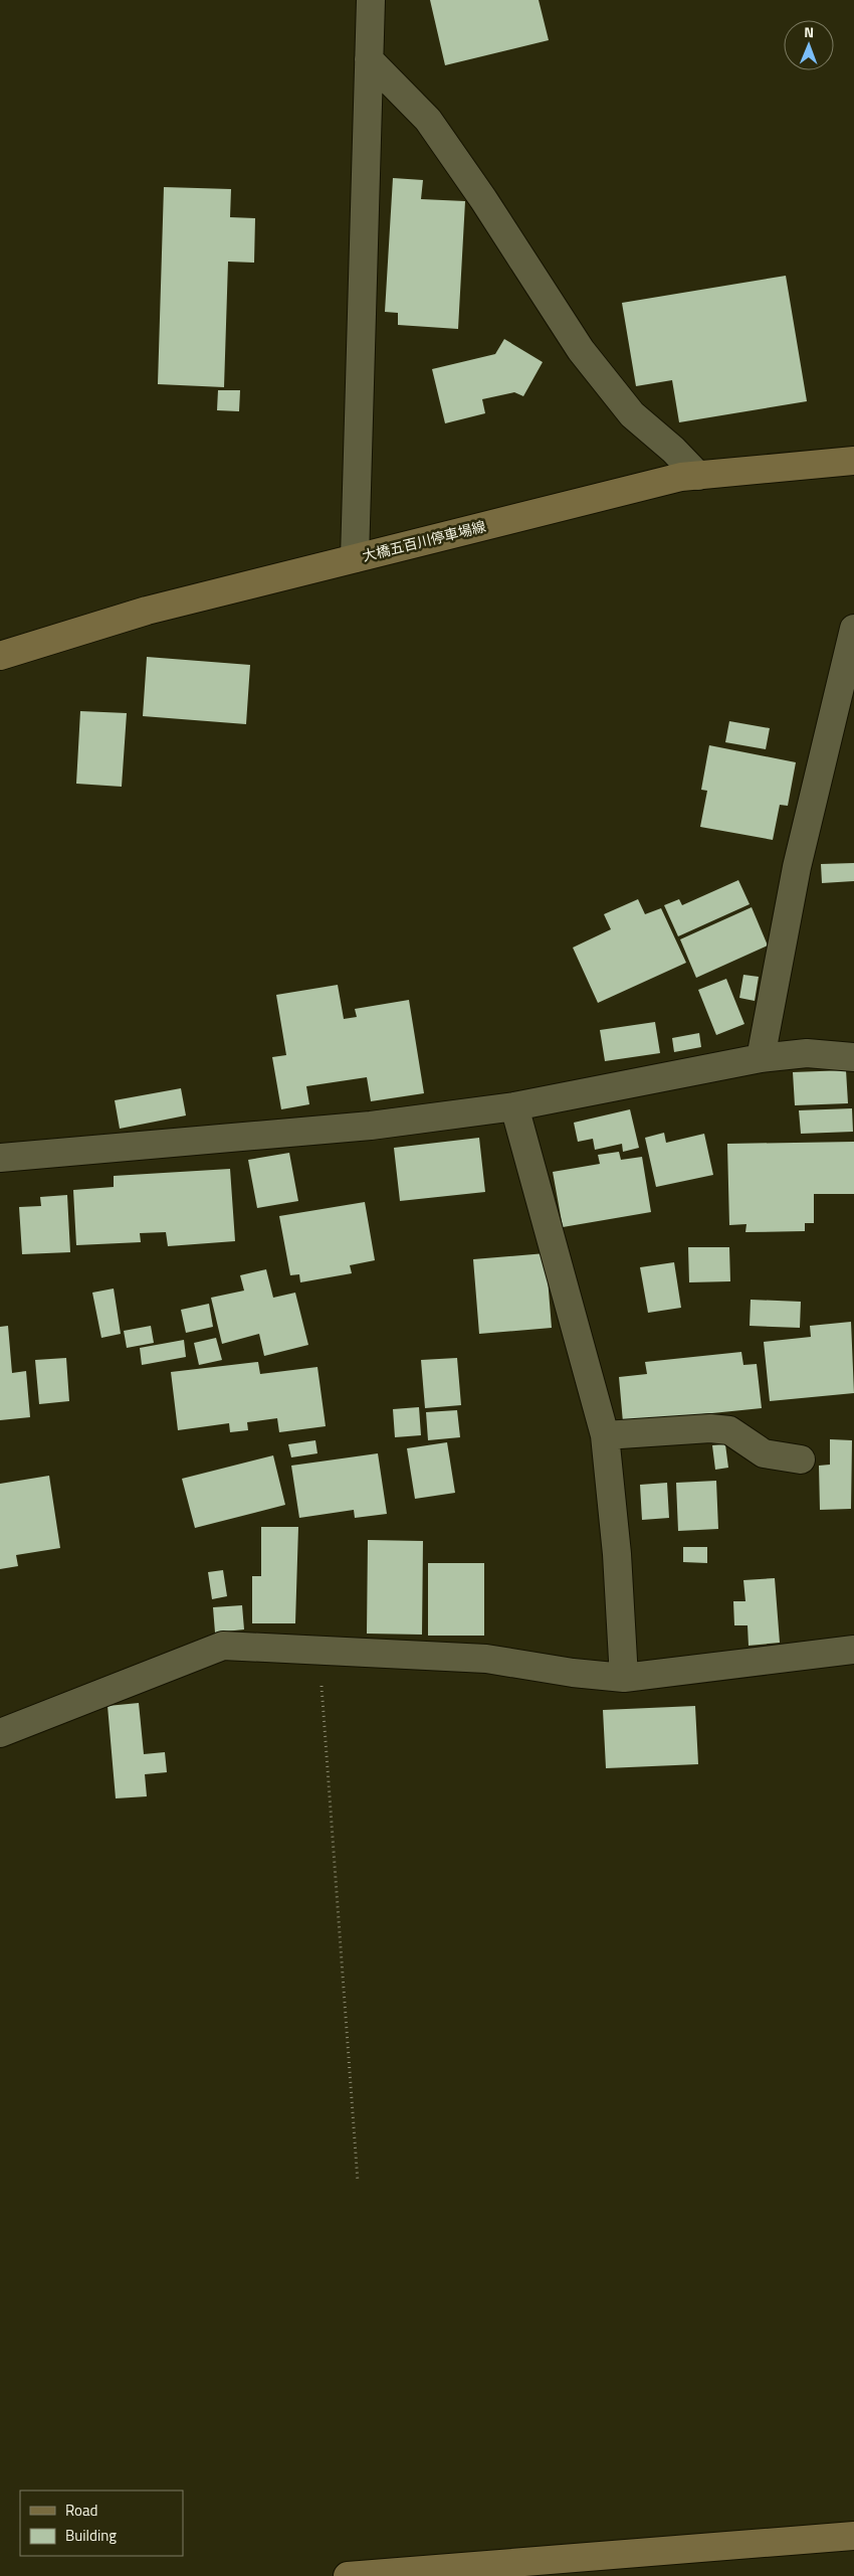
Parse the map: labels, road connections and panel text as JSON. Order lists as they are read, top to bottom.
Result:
{
  "streets": {
    "main road": ["大橋五百川停車場線"]
  },
  "legend": ["Road", "Building"],
  "north": "top"
}
